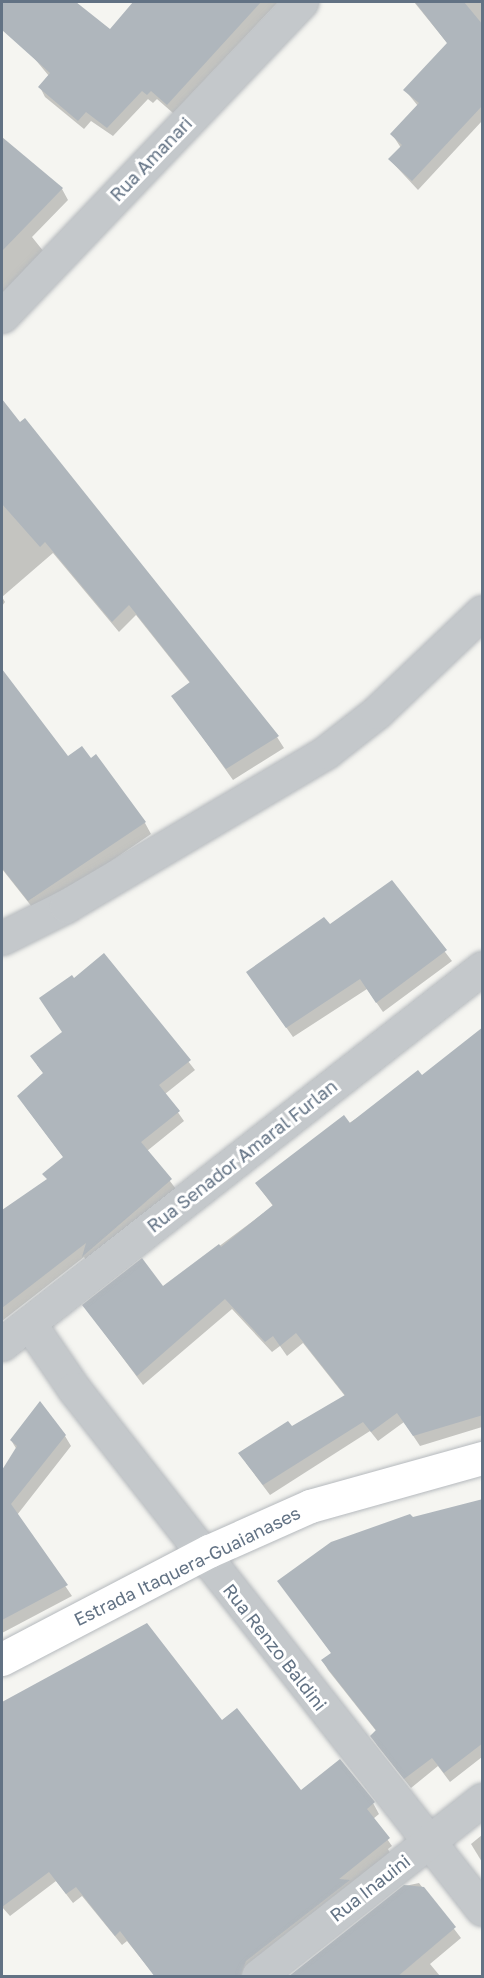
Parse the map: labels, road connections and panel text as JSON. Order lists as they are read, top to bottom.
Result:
{
  "streets": {
    "main road": ["Estrada Itaquera-Guaianases"],
    "street": [
      "Rua Amanari",
      "Rua Senador Amaral Furlan",
      "Rua Renzo Baldini",
      "Rua Inauini"
    ]
  },
  "crossings": [
    ["Rua Senador Amaral Furlan", "Rua Renzo Baldini"],
    ["Estrada Itaquera-Guaianases", "Rua Renzo Baldini"],
    ["Rua Renzo Baldini", "Rua Inauini"]
  ]
}
